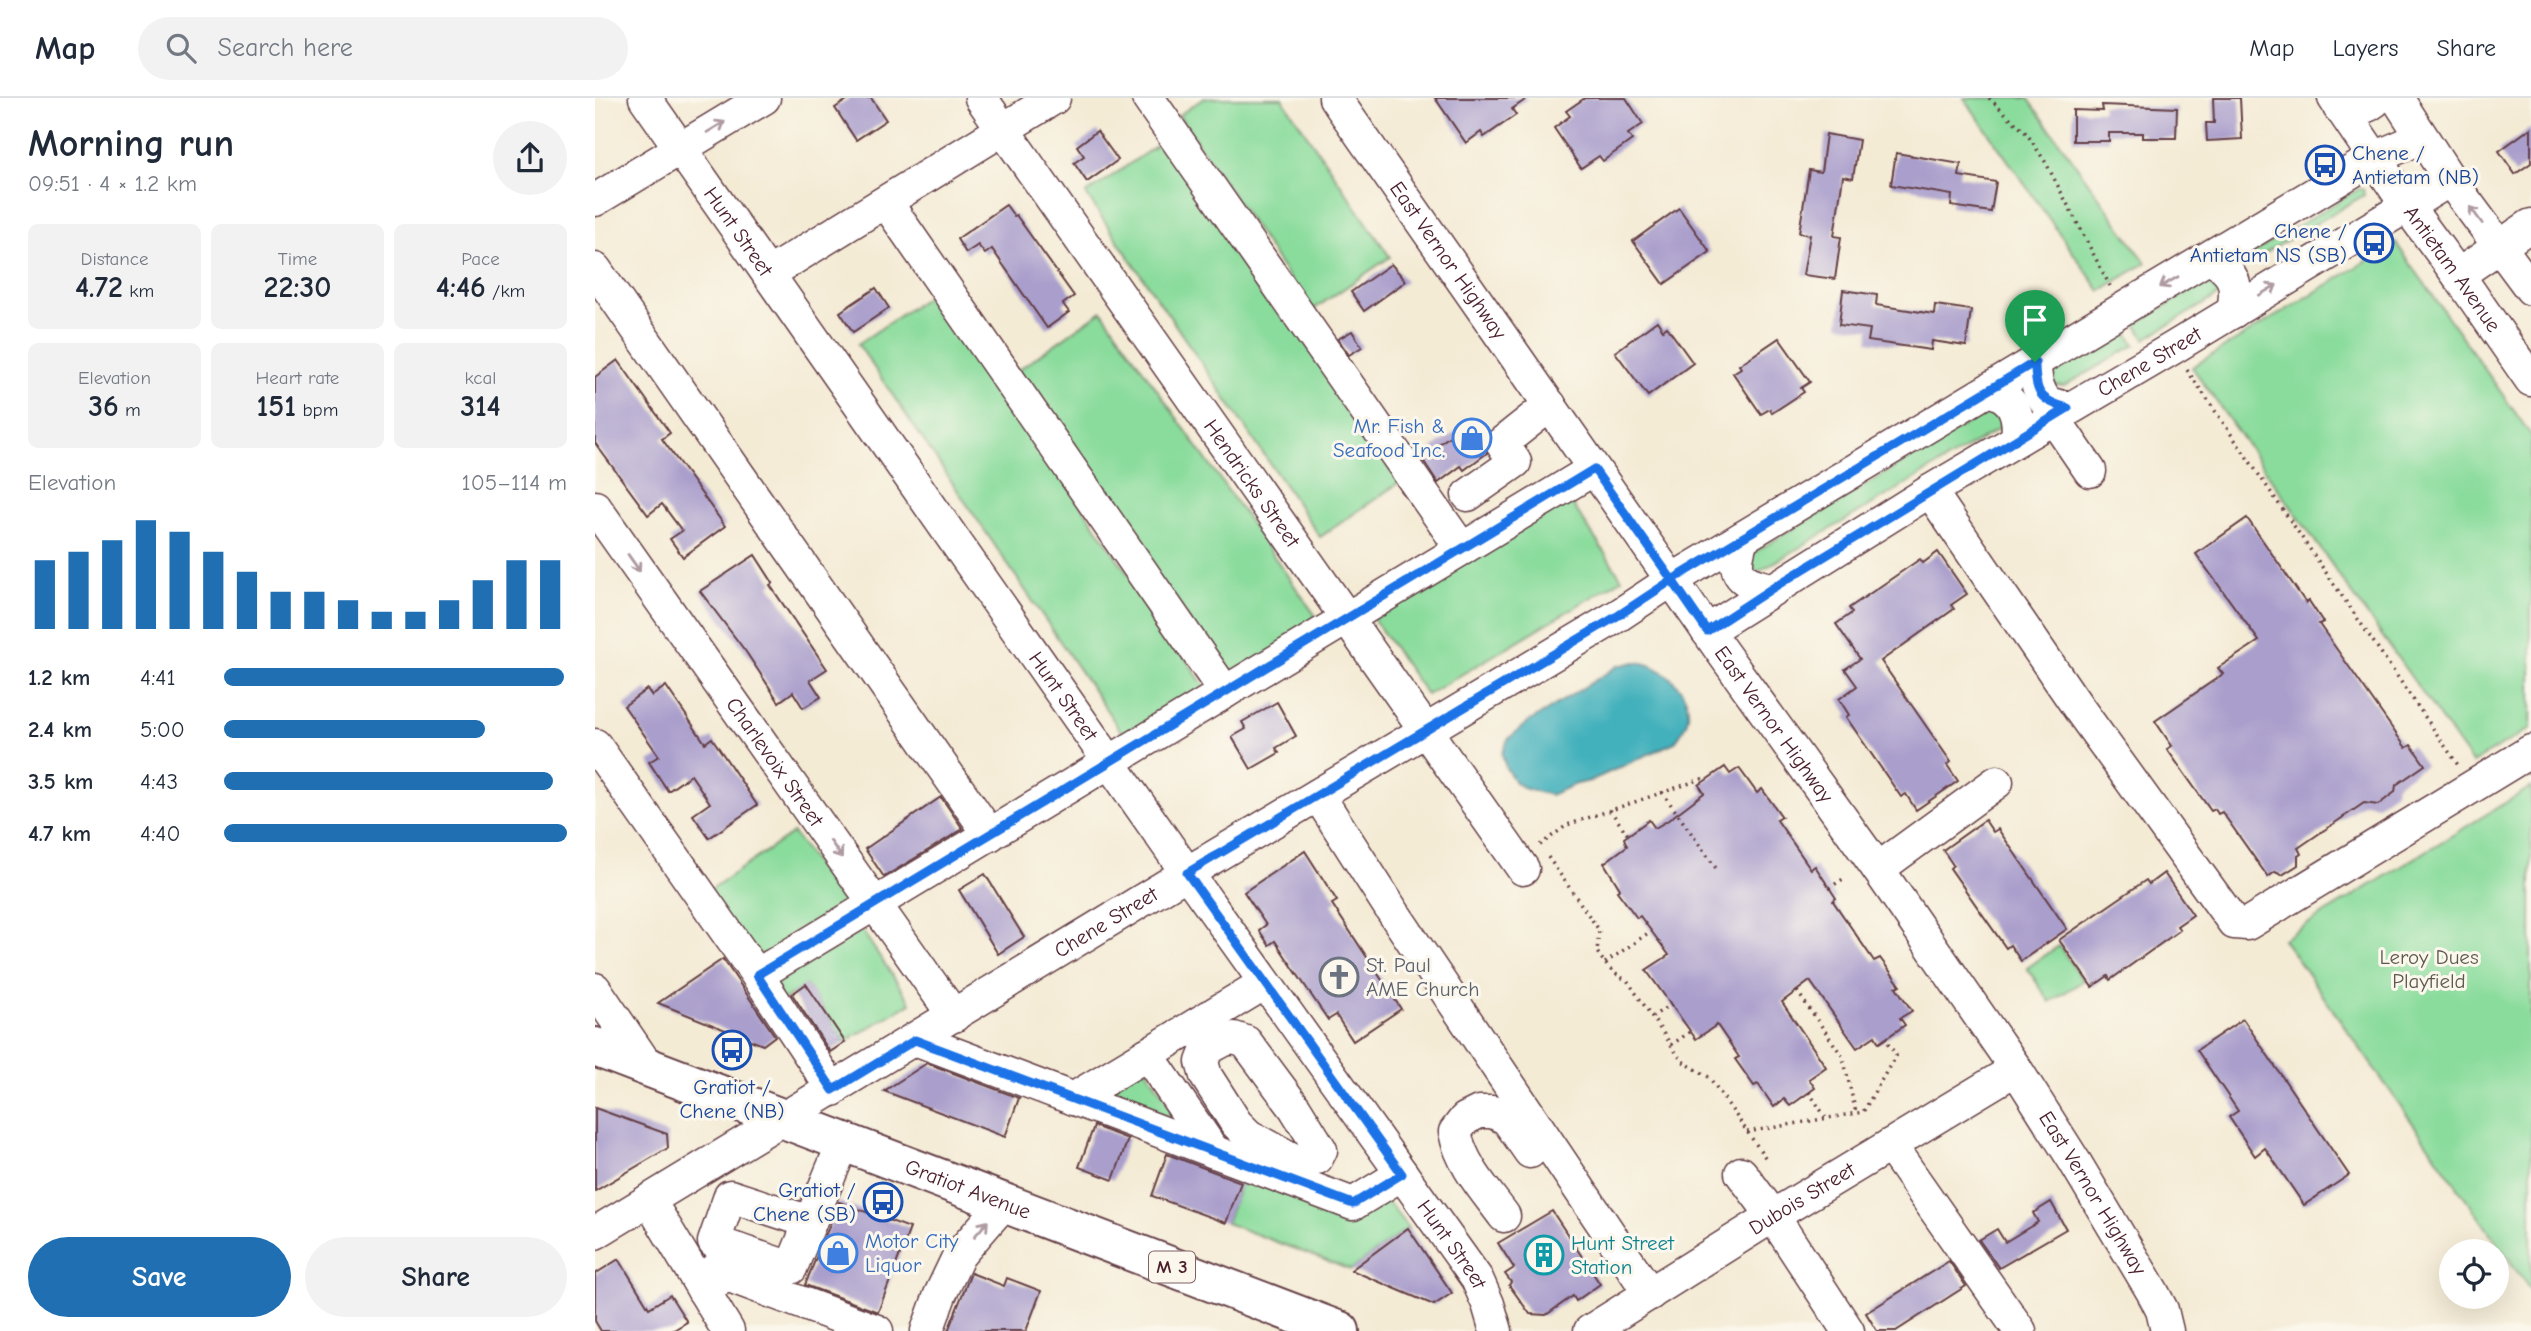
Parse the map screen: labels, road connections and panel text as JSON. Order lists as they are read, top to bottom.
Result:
{
  "streets": {
    "main road": ["Gratiot Avenue", "M 3"],
    "street": [
      "Hunt Street",
      "East Vernor Highway",
      "Antietam Avenue",
      "Chene Street",
      "Hendricks Street",
      "Charlevoix Street",
      "Dubois Street"
    ]
  },
  "crossings": [
    ["Hunt Street", "Chene Street"],
    ["East Vernor Highway", "Chene Street"],
    ["East Vernor Highway", "Dubois Street"],
    ["Antietam Avenue", "Chene Street"],
    ["Chene Street", "Hendricks Street"],
    ["Chene Street", "Charlevoix Street"],
    ["Chene Street", "Gratiot Avenue"]
  ],
  "parks": ["Leroy Dues Playfield"],
  "places": {
    "bus stop": [
      "Chene / Antietam (NB)",
      "Chene / Antietam NS (SB)",
      "Gratiot / Chene (NB)",
      "Gratiot / Chene (SB)"
    ],
    "shop": ["Mr. Fish & Seafood Inc.", "Motor City Liquor"],
    "church": ["St. Paul AME Church"],
    "building": ["Hunt Street Station"]
  },
  "page": {
    "header": "Map",
    "search": "Search here",
    "nav": ["Map", "Layers", "Share"],
    "heading": ["Morning run", "09:51 · 4 × 1.2 km"],
    "stats": [
      ["Distance", "4.72 km"],
      ["Time", "22:30"],
      ["Pace", "4:46 /km"],
      ["Elevation", "36 m"],
      ["Heart rate", "151 bpm"],
      ["kcal", "314"]
    ],
    "chart": ["Elevation", "105–114 m"],
    "list": [
      {
        "name": "1.2 km",
        "note": "4:41"
      },
      {
        "name": "2.4 km",
        "note": "5:00"
      },
      {
        "name": "3.5 km",
        "note": "4:43"
      },
      {
        "name": "4.7 km",
        "note": "4:40"
      }
    ],
    "buttons": ["Save", "Share"]
  }
}
